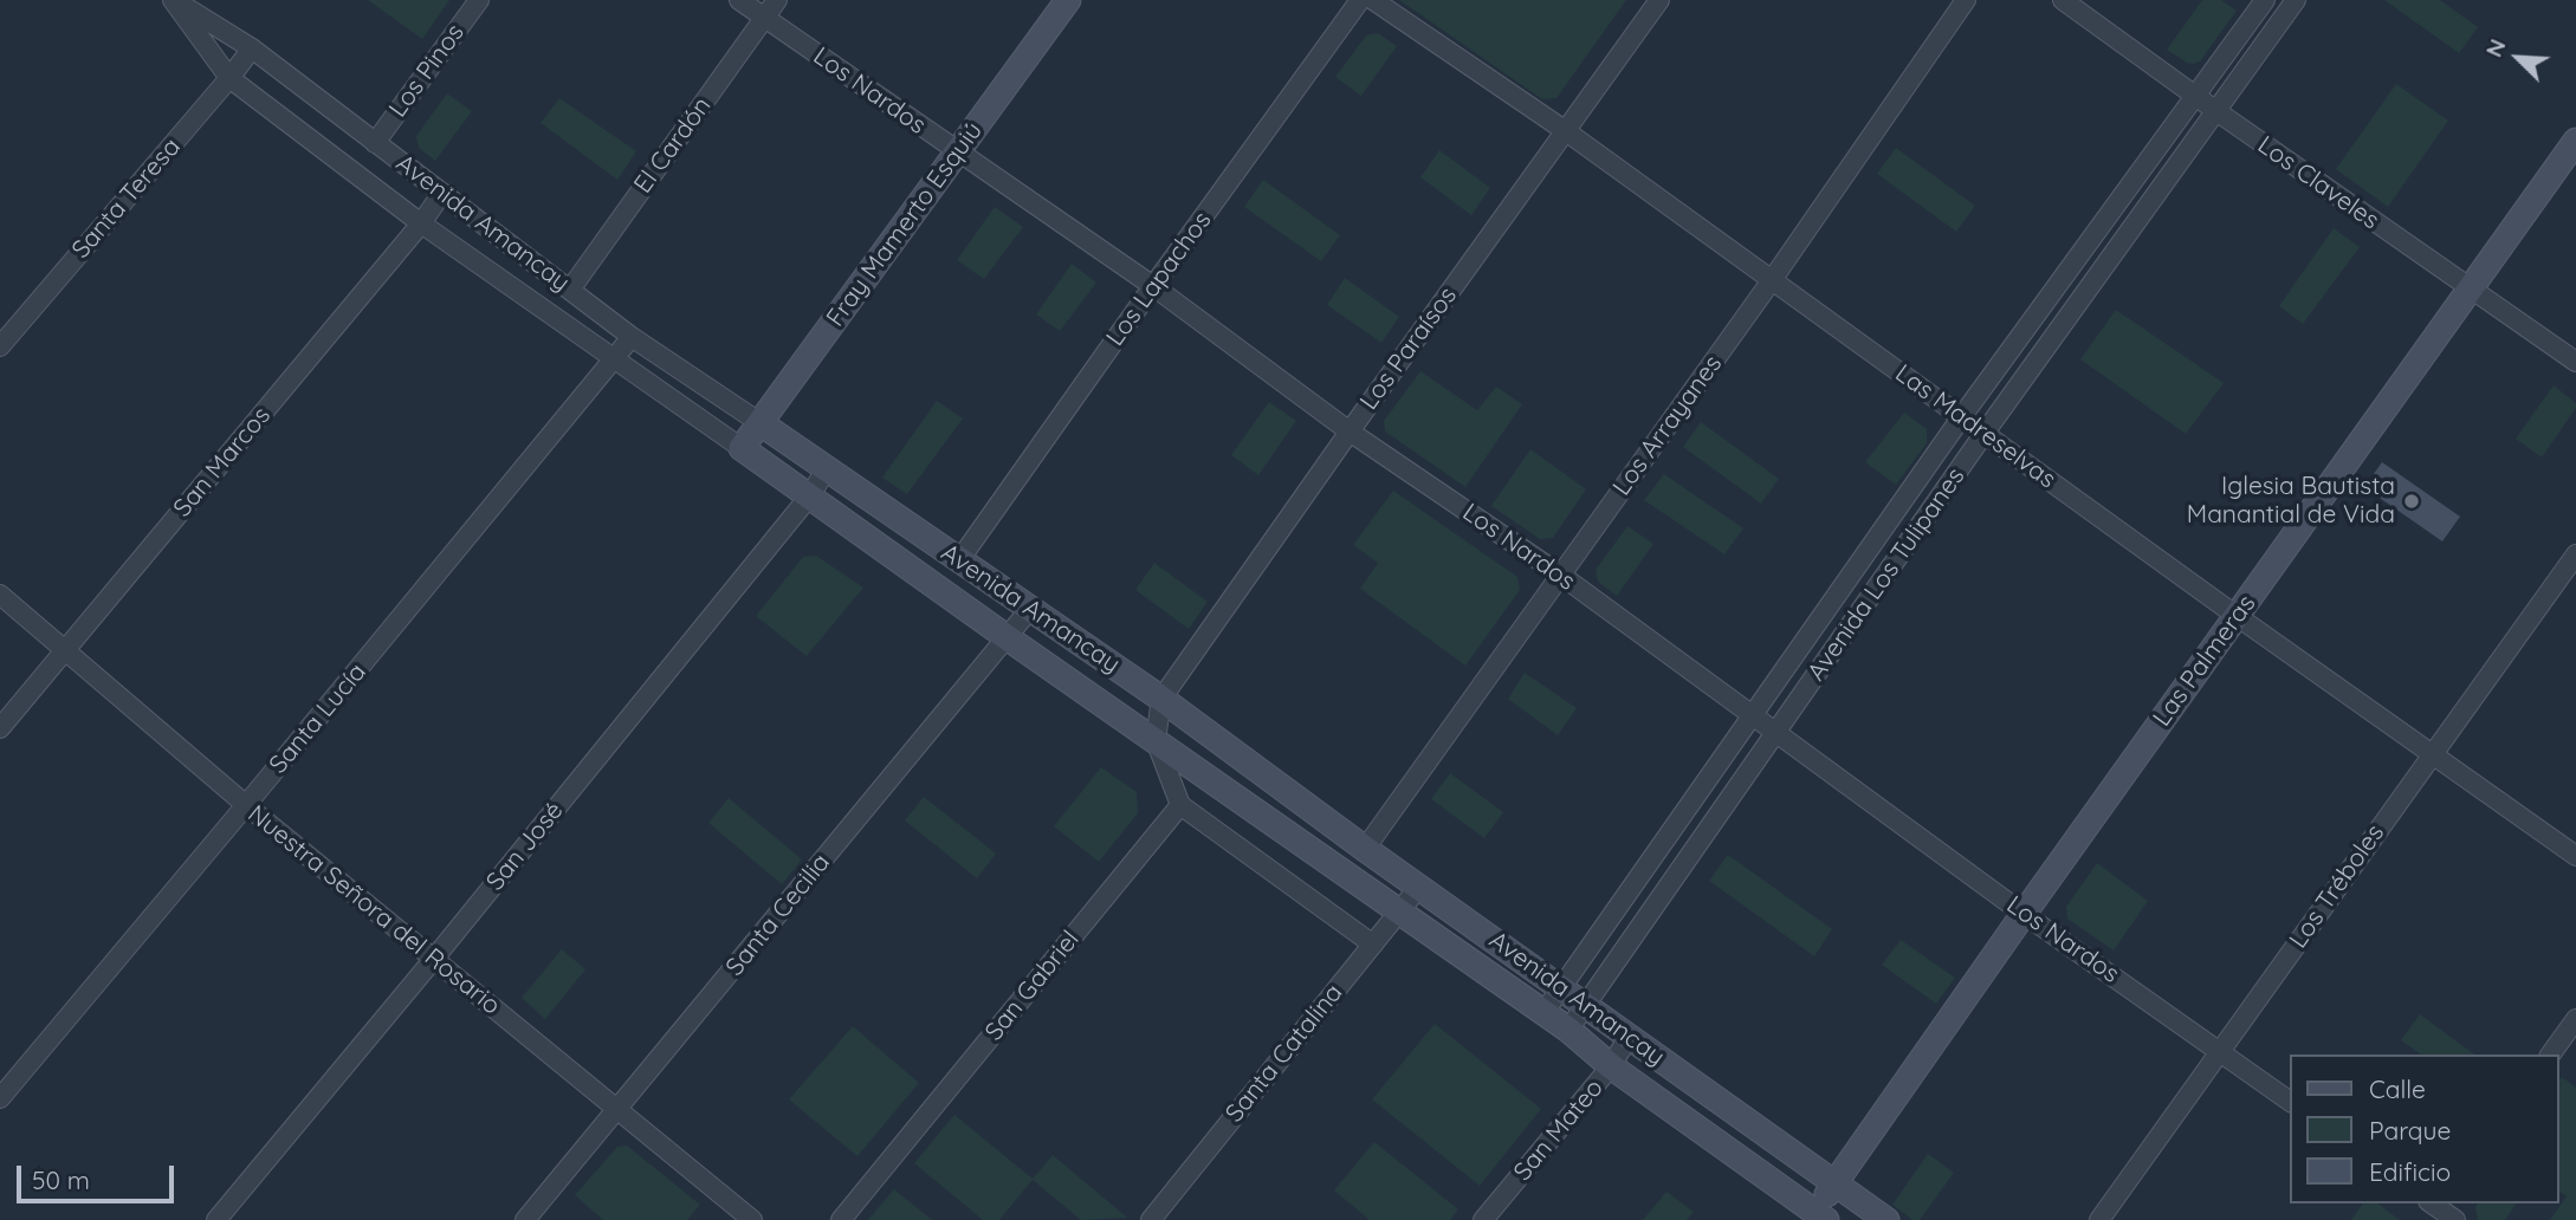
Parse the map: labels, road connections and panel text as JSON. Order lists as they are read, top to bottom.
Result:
{
  "streets": {
    "street": [
      "Los Pinos",
      "Los Nardos",
      "El Cardón",
      "Los Claveles",
      "Santa Teresa",
      "Avenida Amancay",
      "Fray Mamerto Esquiú",
      "Los Lapachos",
      "Los Paraísos",
      "Los Arrayanes",
      "Las Madreselvas",
      "San Marcos",
      "Avenida Los Tulipanes",
      "Las Palmeras",
      "Santa Lucía",
      "San José",
      "Los Tréboles",
      "Nuestra Señora del Rosario",
      "Santa Cecilia",
      "San Gabriel",
      "Santa Catalina",
      "San Mateo"
    ]
  },
  "crossings": [
    ["Los Pinos", "Avenida Amancay"],
    ["Los Nardos", "El Cardón"],
    ["Los Nardos", "Fray Mamerto Esquiú"],
    ["Los Nardos", "Los Lapachos"],
    ["Los Nardos", "Los Paraísos"],
    ["Los Nardos", "Los Arrayanes"],
    ["Los Nardos", "Avenida Los Tulipanes"],
    ["Los Nardos", "Las Palmeras"],
    ["Los Nardos", "Los Tréboles"],
    ["El Cardón", "Avenida Amancay"],
    ["Los Claveles", "Avenida Los Tulipanes"],
    ["Los Claveles", "Las Palmeras"],
    ["Santa Teresa", "Avenida Amancay"],
    ["Avenida Amancay", "Fray Mamerto Esquiú"],
    ["Avenida Amancay", "Los Lapachos"],
    ["Avenida Amancay", "Los Paraísos"],
    ["Avenida Amancay", "Los Arrayanes"],
    ["Avenida Amancay", "San Marcos"],
    ["Avenida Amancay", "Avenida Los Tulipanes"],
    ["Avenida Amancay", "Las Palmeras"],
    ["Avenida Amancay", "Santa Lucía"],
    ["Avenida Amancay", "San José"],
    ["Avenida Amancay", "Santa Cecilia"],
    ["Avenida Amancay", "Santa Catalina"],
    ["Avenida Amancay", "San Mateo"],
    ["Los Paraísos", "Las Madreselvas"],
    ["Los Arrayanes", "Las Madreselvas"],
    ["Las Madreselvas", "Avenida Los Tulipanes"],
    ["Las Madreselvas", "Las Palmeras"],
    ["Las Madreselvas", "Los Tréboles"],
    ["San Marcos", "Nuestra Señora del Rosario"],
    ["Santa Lucía", "Nuestra Señora del Rosario"],
    ["San José", "Nuestra Señora del Rosario"],
    ["Nuestra Señora del Rosario", "Santa Cecilia"]
  ],
  "places": ["Iglesia Bautista Manantial de Vida"],
  "legend": ["Calle", "Parque", "Edificio"],
  "scale_bar": "50 m",
  "north": "top left"
}
